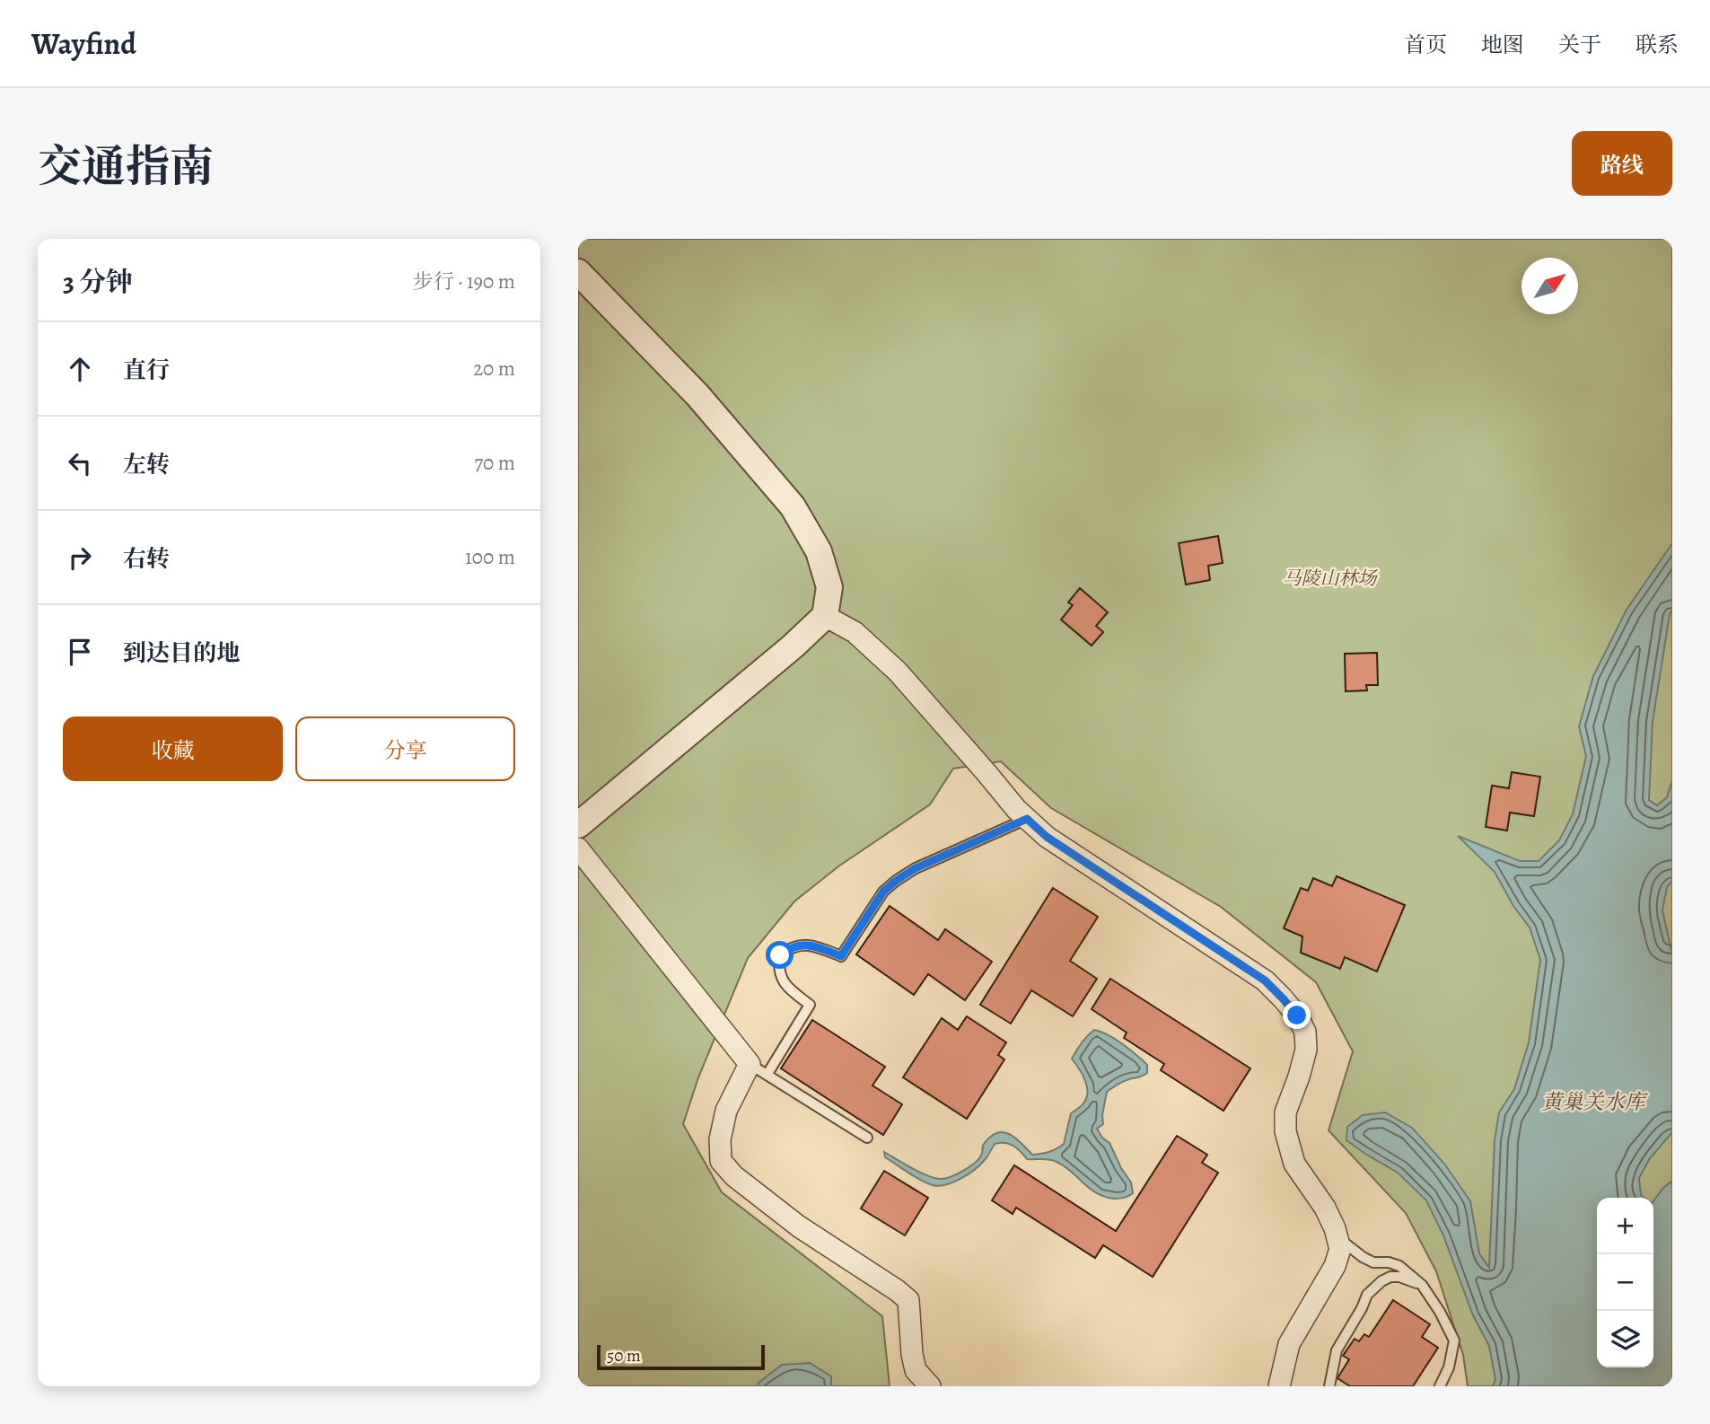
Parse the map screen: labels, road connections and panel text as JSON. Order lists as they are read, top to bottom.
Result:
{
  "water": ["黄巢关水库"],
  "parks": ["马陵山林场"],
  "scale_bar": "50 m",
  "north": "top right",
  "page": {
    "header": "Wayfind",
    "nav": [
      "首页",
      "地图",
      "关于",
      "联系"
    ],
    "title": "交通指南",
    "buttons": [
      "路线",
      ["收藏", "分享"]
    ],
    "heading": ["3 分钟", "步行 · 190 m"],
    "list": [
      ["直行", "20 m"],
      ["左转", "70 m"],
      ["右转", "100 m"],
      "到达目的地"
    ],
    "map_buttons": ["+", "−"],
    "scale": "50 m"
  }
}
